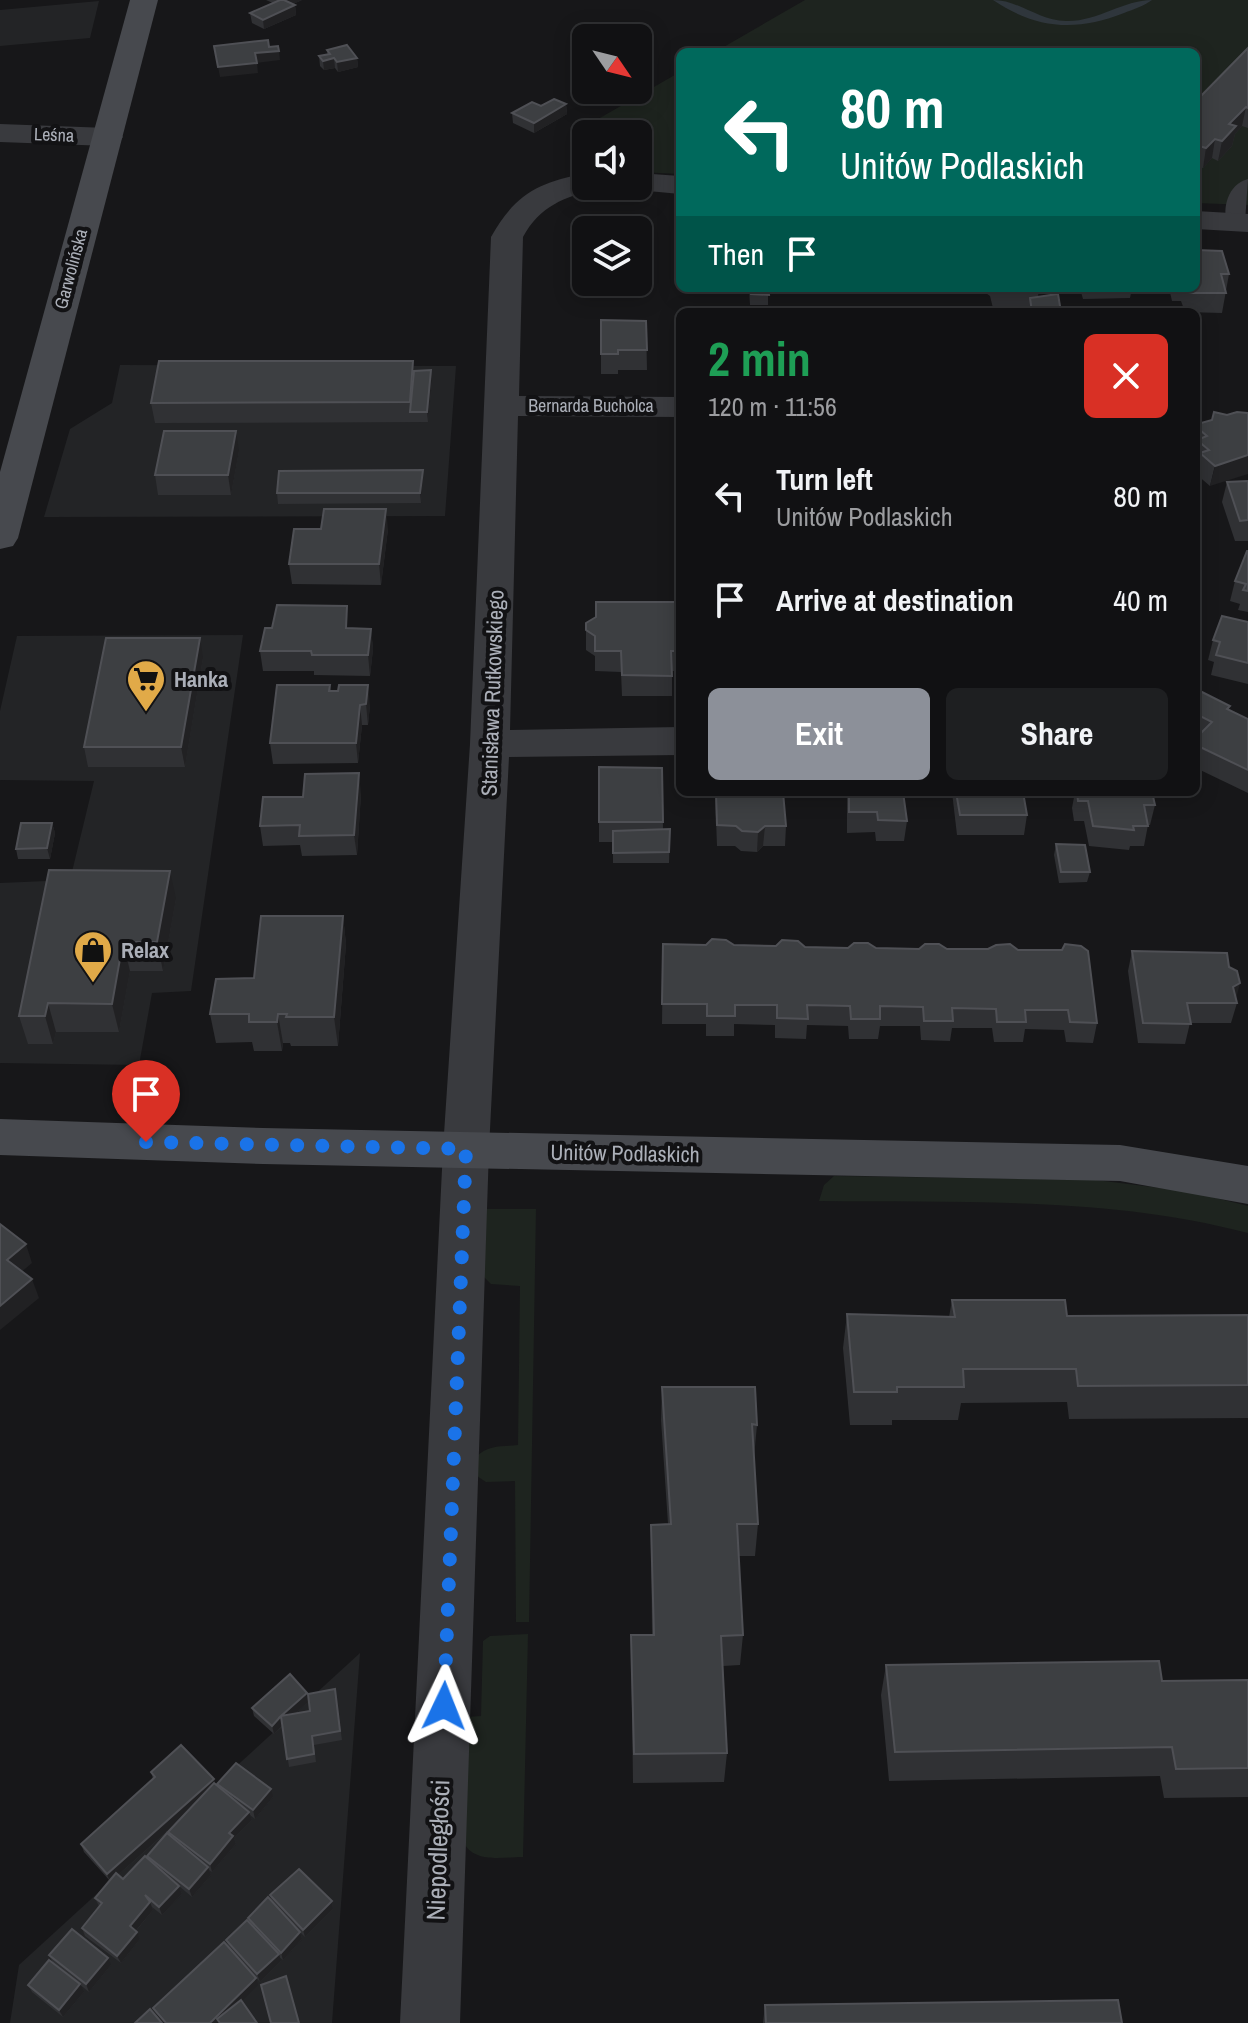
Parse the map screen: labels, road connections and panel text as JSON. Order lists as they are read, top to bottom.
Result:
{
  "streets": {
    "main road": ["Garwolińska", "Unitów Podlaskich"],
    "street": [
      "Leśna",
      "Bernarda Bucholca",
      "Stanisława Rutkowskiego",
      "Niepodległości"
    ]
  },
  "crossings": [
    ["Leśna", "Garwolińska"],
    ["Bernarda Bucholca", "Stanisława Rutkowskiego"],
    ["Stanisława Rutkowskiego", "Unitów Podlaskich"],
    ["Stanisława Rutkowskiego", "Niepodległości"],
    ["Unitów Podlaskich", "Niepodległości"]
  ],
  "places": {
    "supermarket": ["Hanka"],
    "shop": ["Relax"]
  },
  "north": "bottom right",
  "page": {
    "turn": ["80 m", "Unitów Podlaskich"],
    "then": "Then",
    "heading": ["2 min", "120 m · 11:56"],
    "list": [
      {
        "name": "Turn left",
        "note": "Unitów Podlaskich",
        "value": "80 m"
      },
      {
        "name": "Arrive at destination",
        "value": "40 m"
      }
    ],
    "buttons": ["Exit", "Share"]
  }
}
